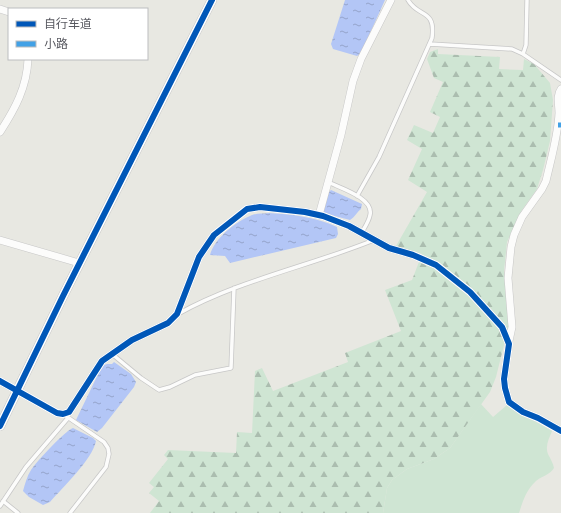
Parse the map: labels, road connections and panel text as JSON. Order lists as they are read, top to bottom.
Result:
{
  "legend": ["自行车道", "小路"]
}
